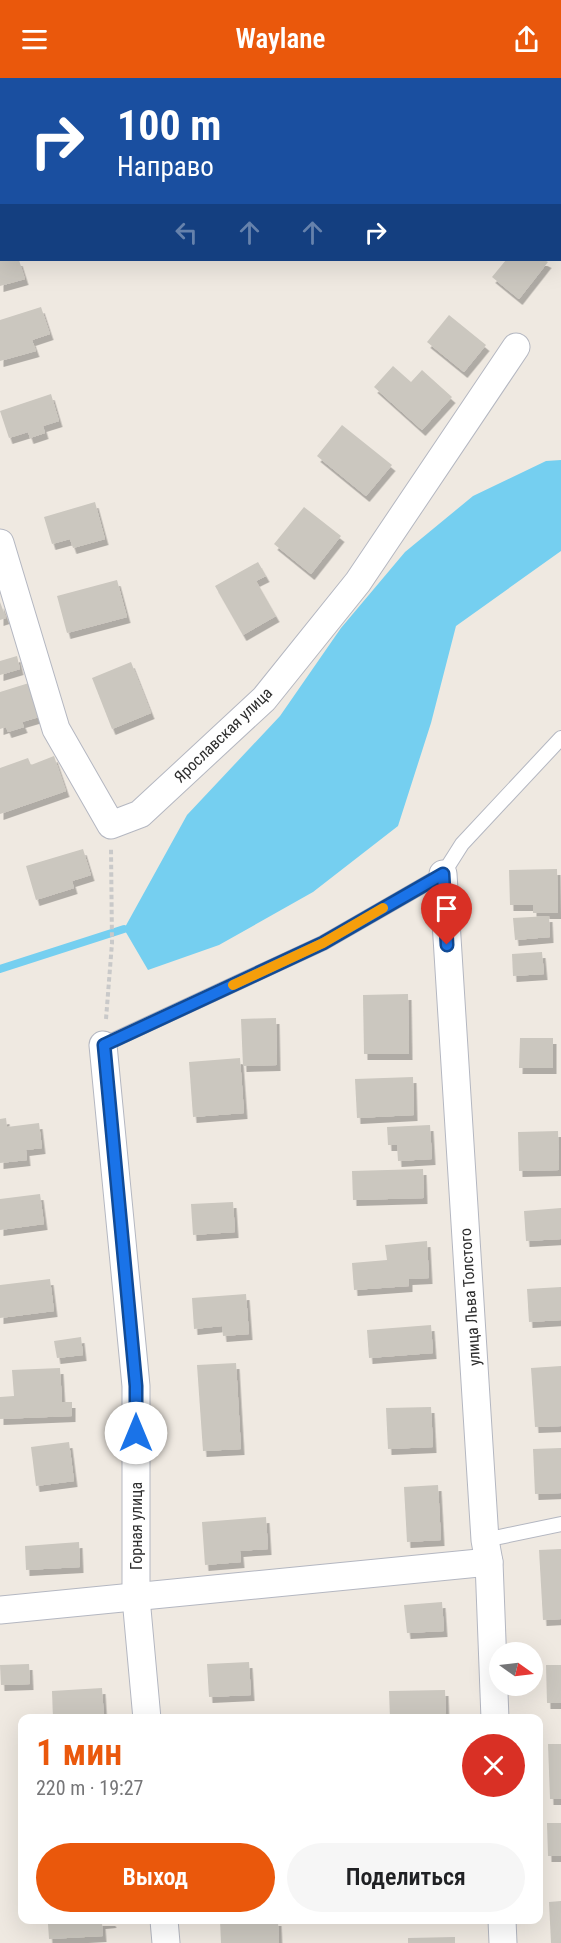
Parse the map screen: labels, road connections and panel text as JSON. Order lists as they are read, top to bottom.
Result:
{
  "streets": {
    "street": ["Ярославская улица", "улица Льва Толстого", "Горная улица"]
  },
  "north": "right",
  "page": {
    "header": "Waylane",
    "turn": ["100 m", "Направо"],
    "heading": ["1 мин", "220 m · 19:27"],
    "buttons": ["Выход", "Поделиться"]
  }
}
